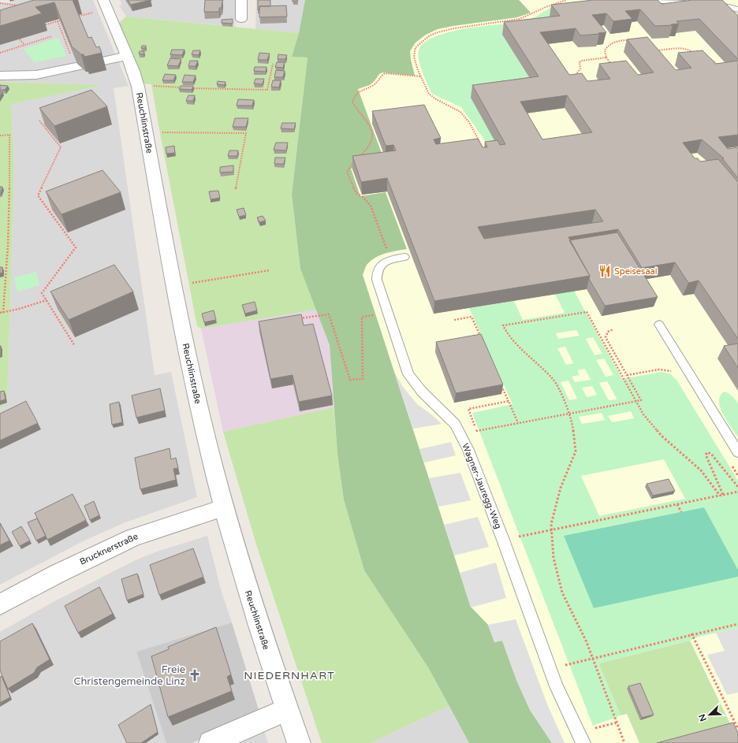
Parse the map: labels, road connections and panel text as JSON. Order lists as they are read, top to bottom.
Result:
{
  "streets": {
    "street": ["Reuchlinstraße", "Brucknerstraße"],
    "lane": ["Wagner-Jauregg-Weg"]
  },
  "crossings": [
    ["Reuchlinstraße", "Brucknerstraße"]
  ],
  "districts": ["NIEDERNHART"],
  "places": {
    "restaurant": ["Speisesaal"],
    "church": ["Freie Christengemeinde Linz"]
  },
  "north": "bottom left"
}
